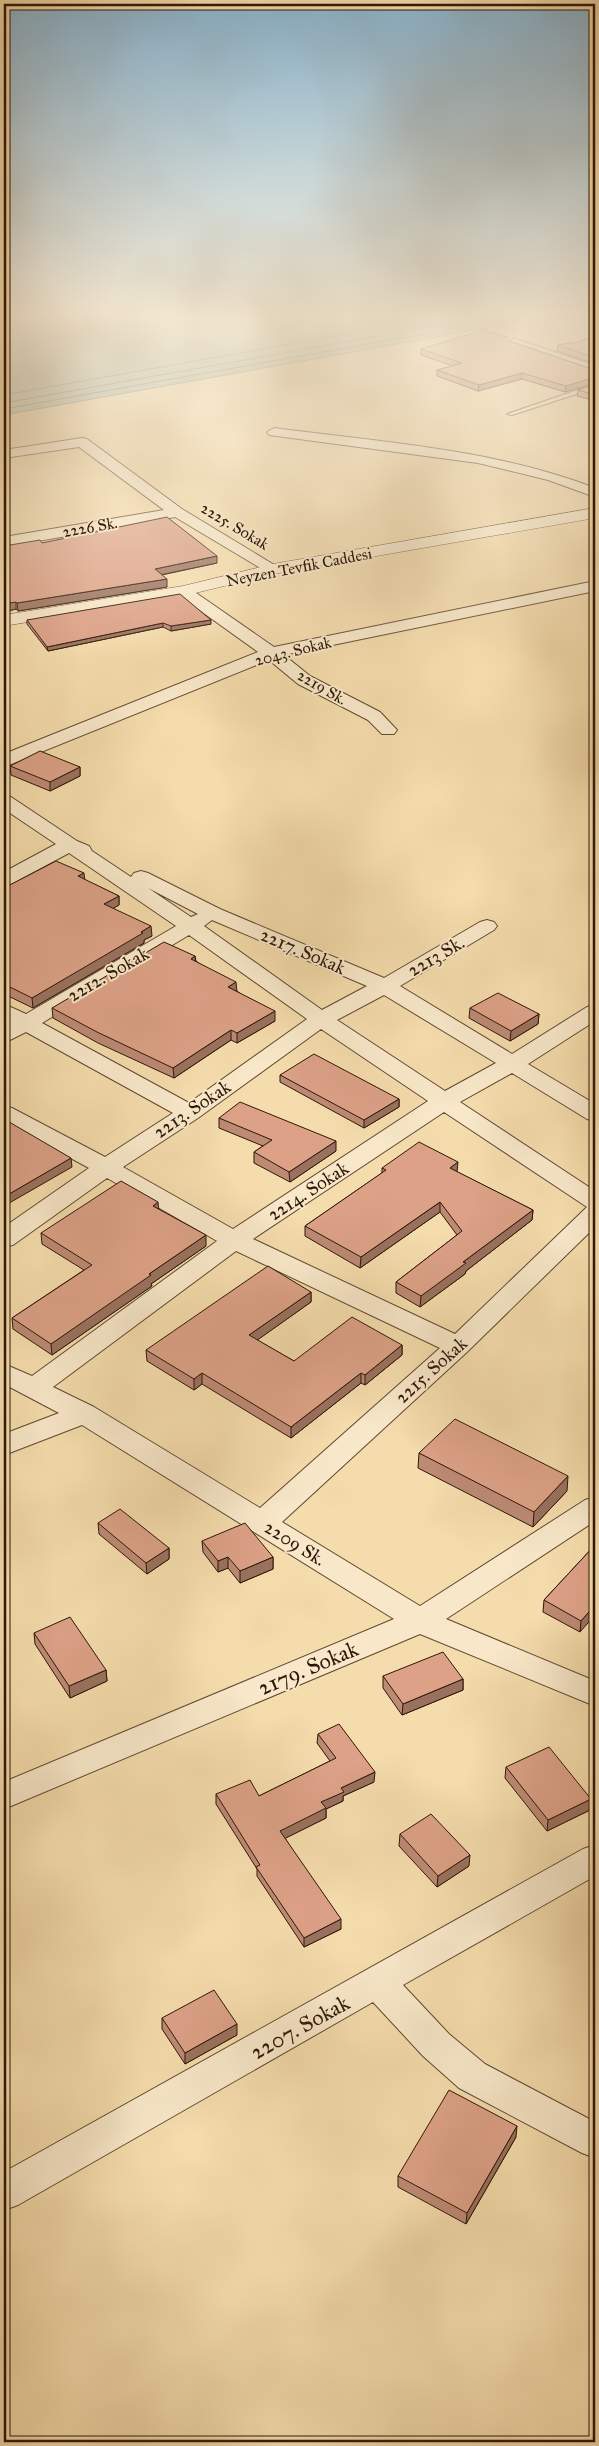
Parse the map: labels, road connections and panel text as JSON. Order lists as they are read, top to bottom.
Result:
{
  "streets": {
    "street": [
      "2225. Sokak",
      "2226 Sk.",
      "Neyzen Tevfik Caddesi",
      "2043. Sokak",
      "2219 Sk.",
      "2217. Sokak",
      "2213 Sk.",
      "2212. Sokak",
      "2213. Sokak",
      "2214. Sokak",
      "2215. Sokak",
      "2209 Sk.",
      "2179. Sokak",
      "2207. Sokak"
    ]
  },
  "crossings": [
    ["2225. Sokak", "2226 Sk."],
    ["2225. Sokak", "Neyzen Tevfik Caddesi"],
    ["Neyzen Tevfik Caddesi", "2219 Sk."],
    ["2043. Sokak", "2219 Sk."],
    ["2217. Sokak", "2213 Sk."],
    ["2217. Sokak", "2212. Sokak"],
    ["2217. Sokak", "2213. Sokak"],
    ["2217. Sokak", "2214. Sokak"],
    ["2213 Sk.", "2213. Sokak"],
    ["2214. Sokak", "2209 Sk."],
    ["2215. Sokak", "2209 Sk."],
    ["2209 Sk.", "2179. Sokak"]
  ]
}
